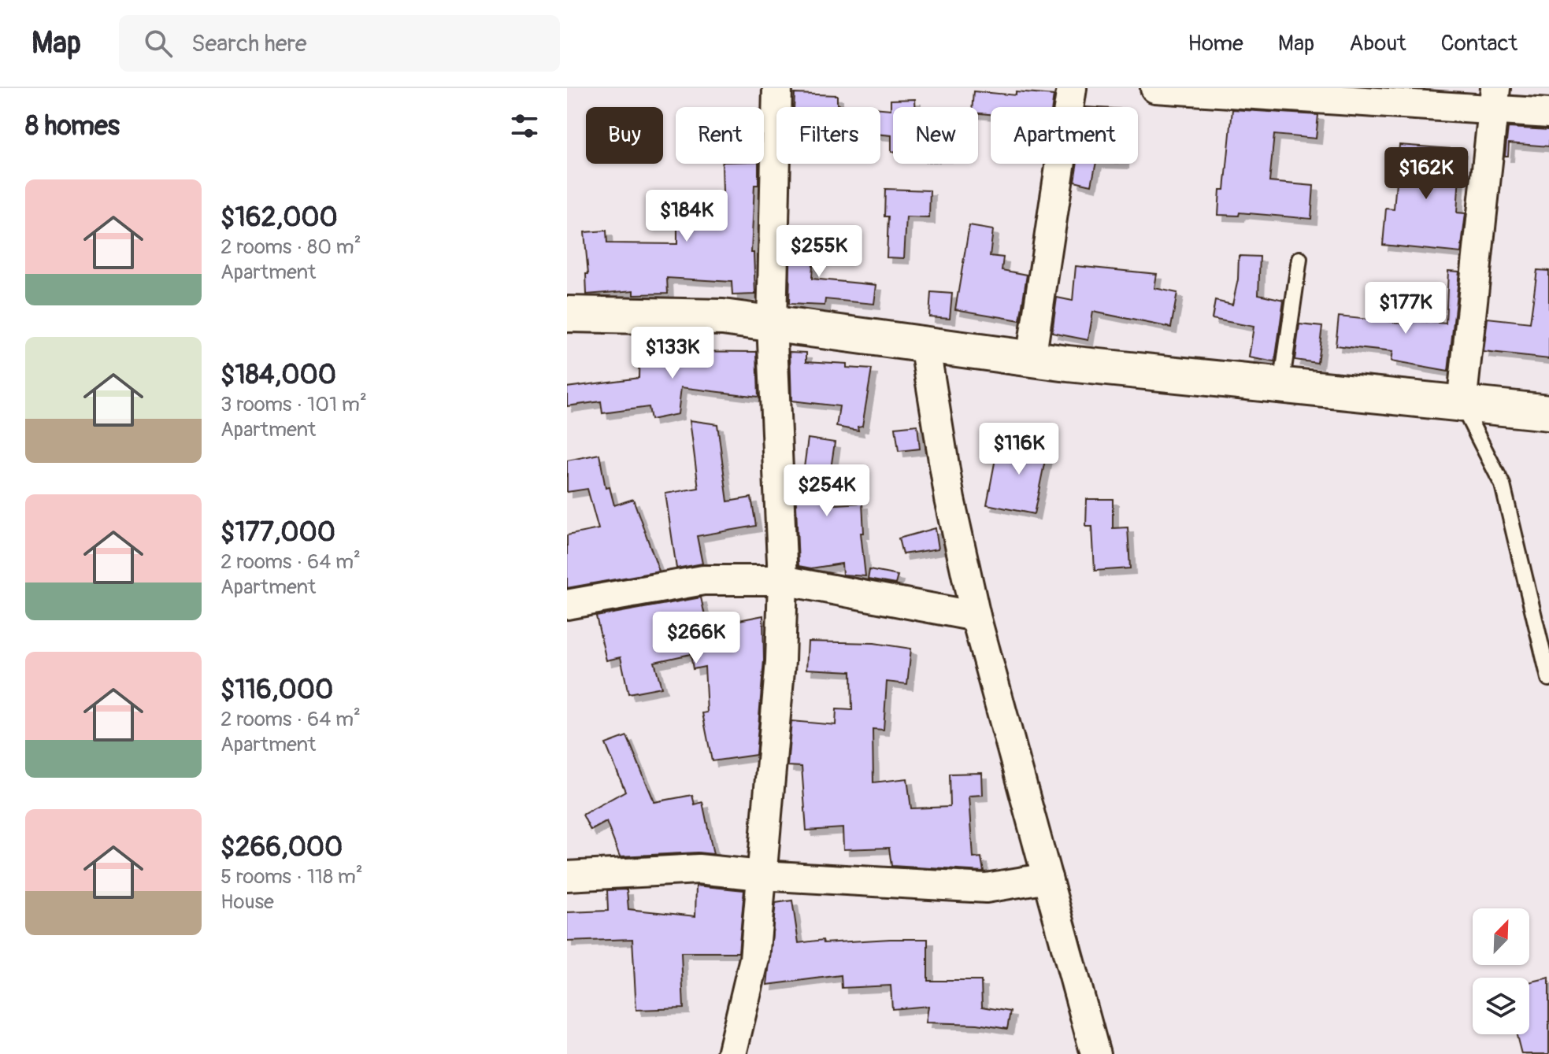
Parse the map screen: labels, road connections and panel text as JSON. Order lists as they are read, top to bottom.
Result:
{
  "north": "top right",
  "page": {
    "header": "Map",
    "search": "Search here",
    "nav": [
      "Home",
      "Map",
      "About",
      "Contact"
    ],
    "heading": "8 homes",
    "chip": [
      "Buy",
      "Rent",
      "Filters",
      "New",
      "Apartment"
    ],
    "price": [
      "$162K",
      "$184K",
      "$255K",
      "$177K",
      "$133K",
      "$116K",
      "$254K",
      "$266K"
    ],
    "list": [
      {
        "name": "$162,000",
        "note": "2 rooms · 80 m² · Apartment"
      },
      {
        "name": "$184,000",
        "note": "3 rooms · 101 m² · Apartment"
      },
      {
        "name": "$177,000",
        "note": "2 rooms · 64 m² · Apartment"
      },
      {
        "name": "$116,000",
        "note": "2 rooms · 64 m² · Apartment"
      },
      {
        "name": "$266,000",
        "note": "5 rooms · 118 m² · House"
      }
    ]
  }
}
